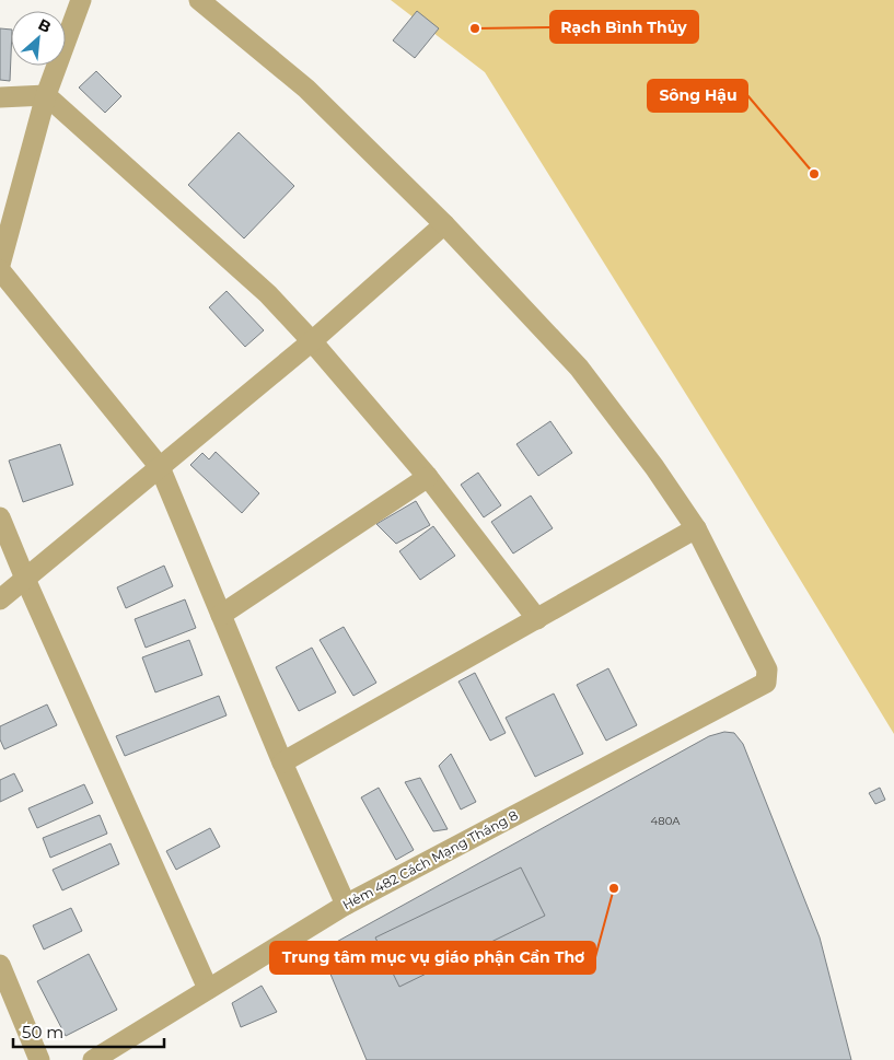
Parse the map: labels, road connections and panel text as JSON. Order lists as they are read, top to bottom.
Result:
{
  "streets": {
    "street": ["Hẻm 482 Cách Mạng Tháng 8"]
  },
  "places": ["Rạch Bình Thủy", "Sông Hậu", "Trung tâm mục vụ giáo phận Cần Thơ"],
  "house_numbers": ["480A"],
  "scale_bar": "50 m",
  "north": "top right"
}
